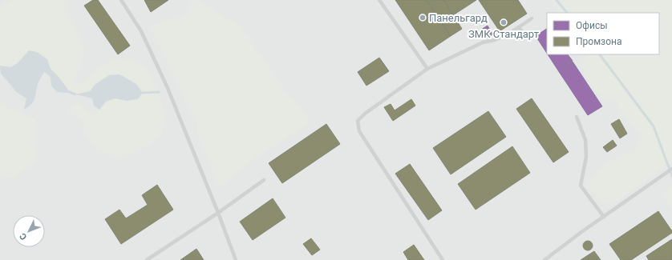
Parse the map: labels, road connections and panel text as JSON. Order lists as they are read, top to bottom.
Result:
{
  "places": ["Панельгард", "ЗМК Стандарт"],
  "legend": ["Офисы", "Промзона"],
  "north": "bottom left"
}
